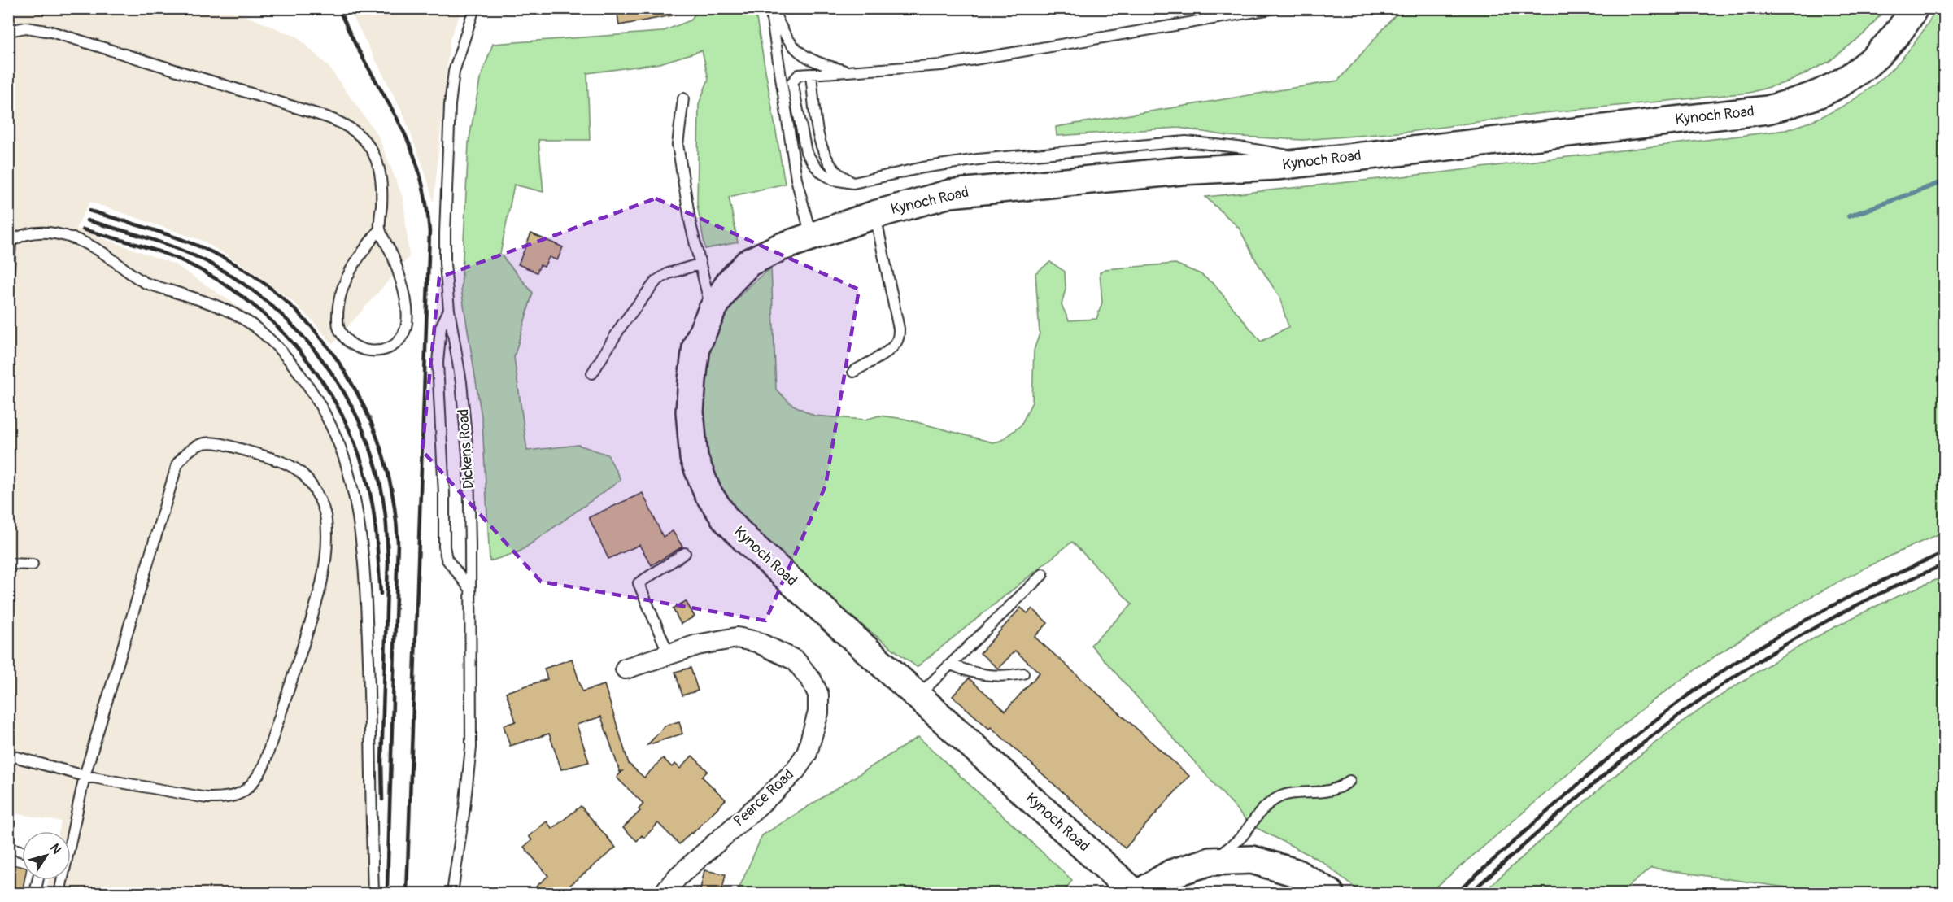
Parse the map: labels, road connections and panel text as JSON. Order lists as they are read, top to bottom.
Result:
{
  "streets": {
    "street": ["Kynoch Road", "Pearce Road"],
    "lane": ["Dickens Road"]
  },
  "north": "top right"
}
